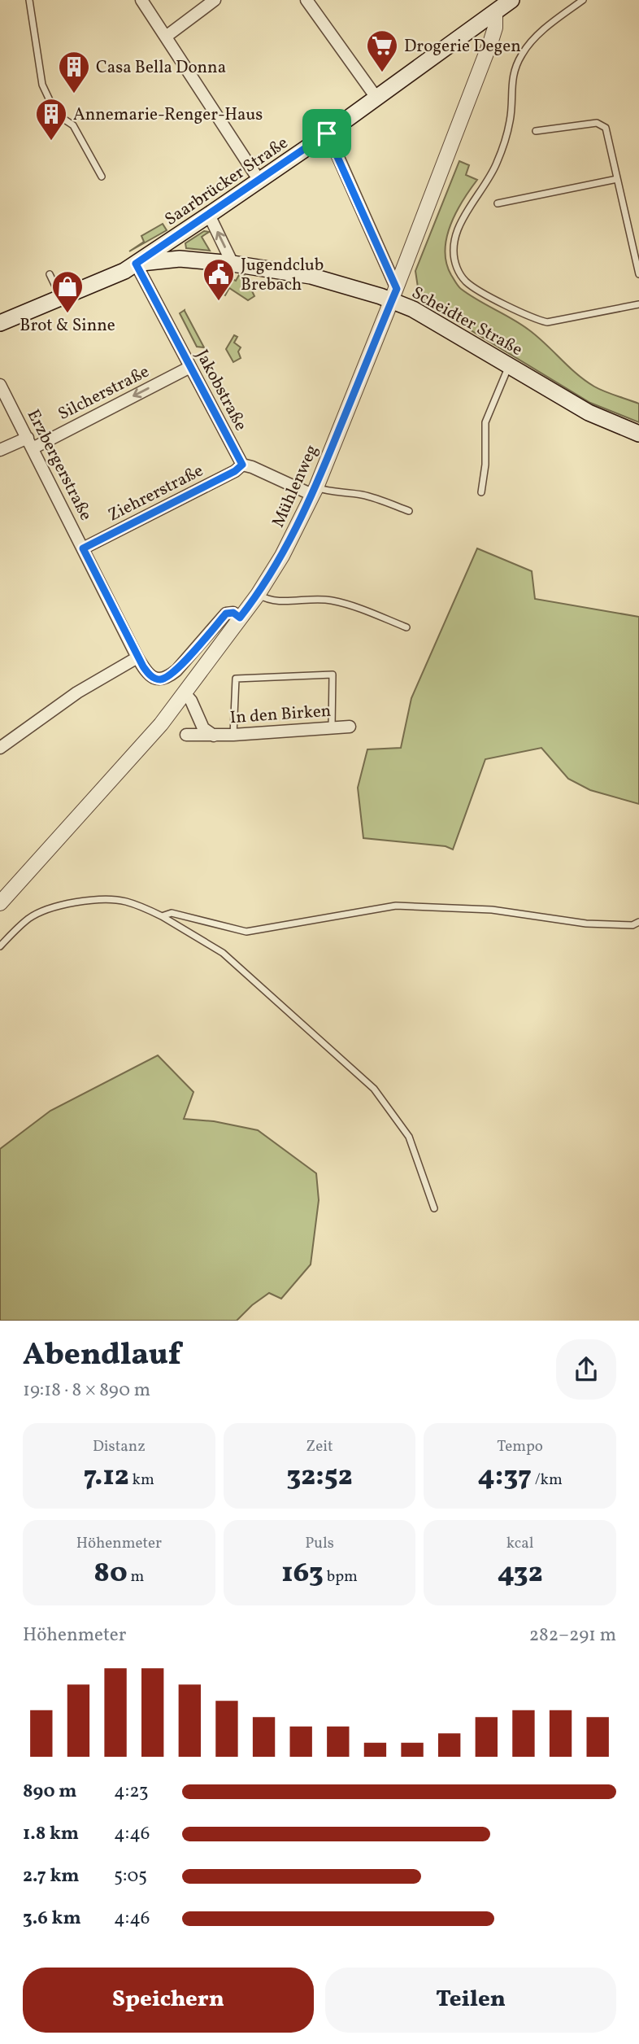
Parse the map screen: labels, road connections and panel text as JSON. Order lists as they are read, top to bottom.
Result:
{
  "streets": {
    "main road": ["Saarbrücker Straße", "Scheidter Straße"],
    "street": [
      "Jakobstraße",
      "Silcherstraße",
      "Erzbergerstraße",
      "Mühlenweg",
      "Ziehrerstraße",
      "In den Birken"
    ]
  },
  "crossings": [
    ["Saarbrücker Straße", "Scheidter Straße"],
    ["Saarbrücker Straße", "Jakobstraße"],
    ["Saarbrücker Straße", "Mühlenweg"],
    ["Scheidter Straße", "Jakobstraße"],
    ["Scheidter Straße", "Mühlenweg"],
    ["Jakobstraße", "Silcherstraße"],
    ["Jakobstraße", "Ziehrerstraße"],
    ["Silcherstraße", "Erzbergerstraße"],
    ["Erzbergerstraße", "Mühlenweg"],
    ["Erzbergerstraße", "Ziehrerstraße"],
    ["Mühlenweg", "In den Birken"]
  ],
  "one_way": ["Silcherstraße"],
  "places": {
    "supermarket": ["Drogerie Degen"],
    "building": ["Casa Bella Donna", "Annemarie-Renger-Haus"],
    "public building": ["Jugendclub Brebach"],
    "shop": ["Brot & Sinne"]
  },
  "page": {
    "heading": ["Abendlauf", "19:18 · 8 × 890 m"],
    "stats": [
      ["Distanz", "7.12 km"],
      ["Zeit", "32:52"],
      ["Tempo", "4:37 /km"],
      ["Höhenmeter", "80 m"],
      ["Puls", "163 bpm"],
      ["kcal", "432"]
    ],
    "chart": ["Höhenmeter", "282–291 m"],
    "list": [
      {
        "name": "890 m",
        "note": "4:23"
      },
      {
        "name": "1.8 km",
        "note": "4:46"
      },
      {
        "name": "2.7 km",
        "note": "5:05"
      },
      {
        "name": "3.6 km",
        "note": "4:46"
      }
    ],
    "buttons": ["Speichern", "Teilen"]
  }
}
